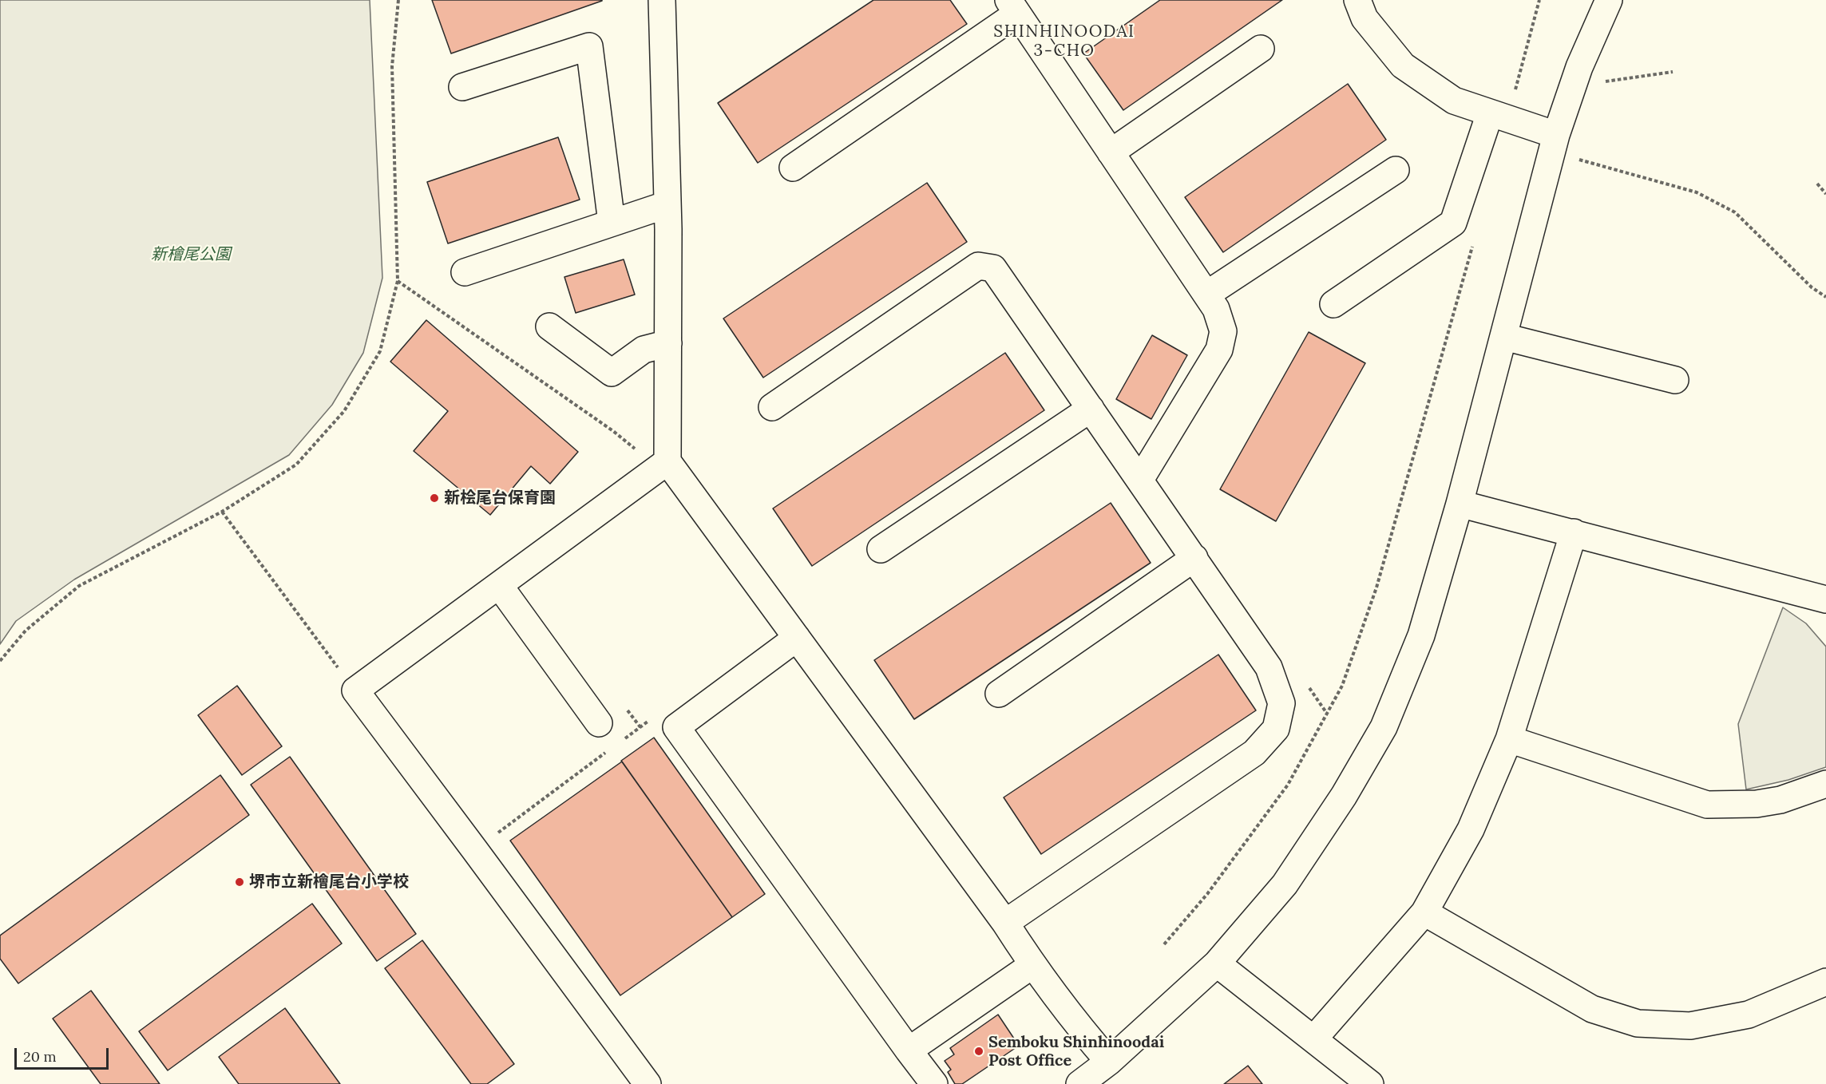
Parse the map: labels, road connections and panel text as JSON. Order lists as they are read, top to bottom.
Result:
{
  "districts": ["SHINHINOODAI 3-CHO"],
  "parks": ["新檜尾公園"],
  "places": ["新桧尾台保育園", "堺市立新檜尾台小学校", "Semboku Shinhinoodai Post Office"],
  "scale_bar": "20 m"
}
